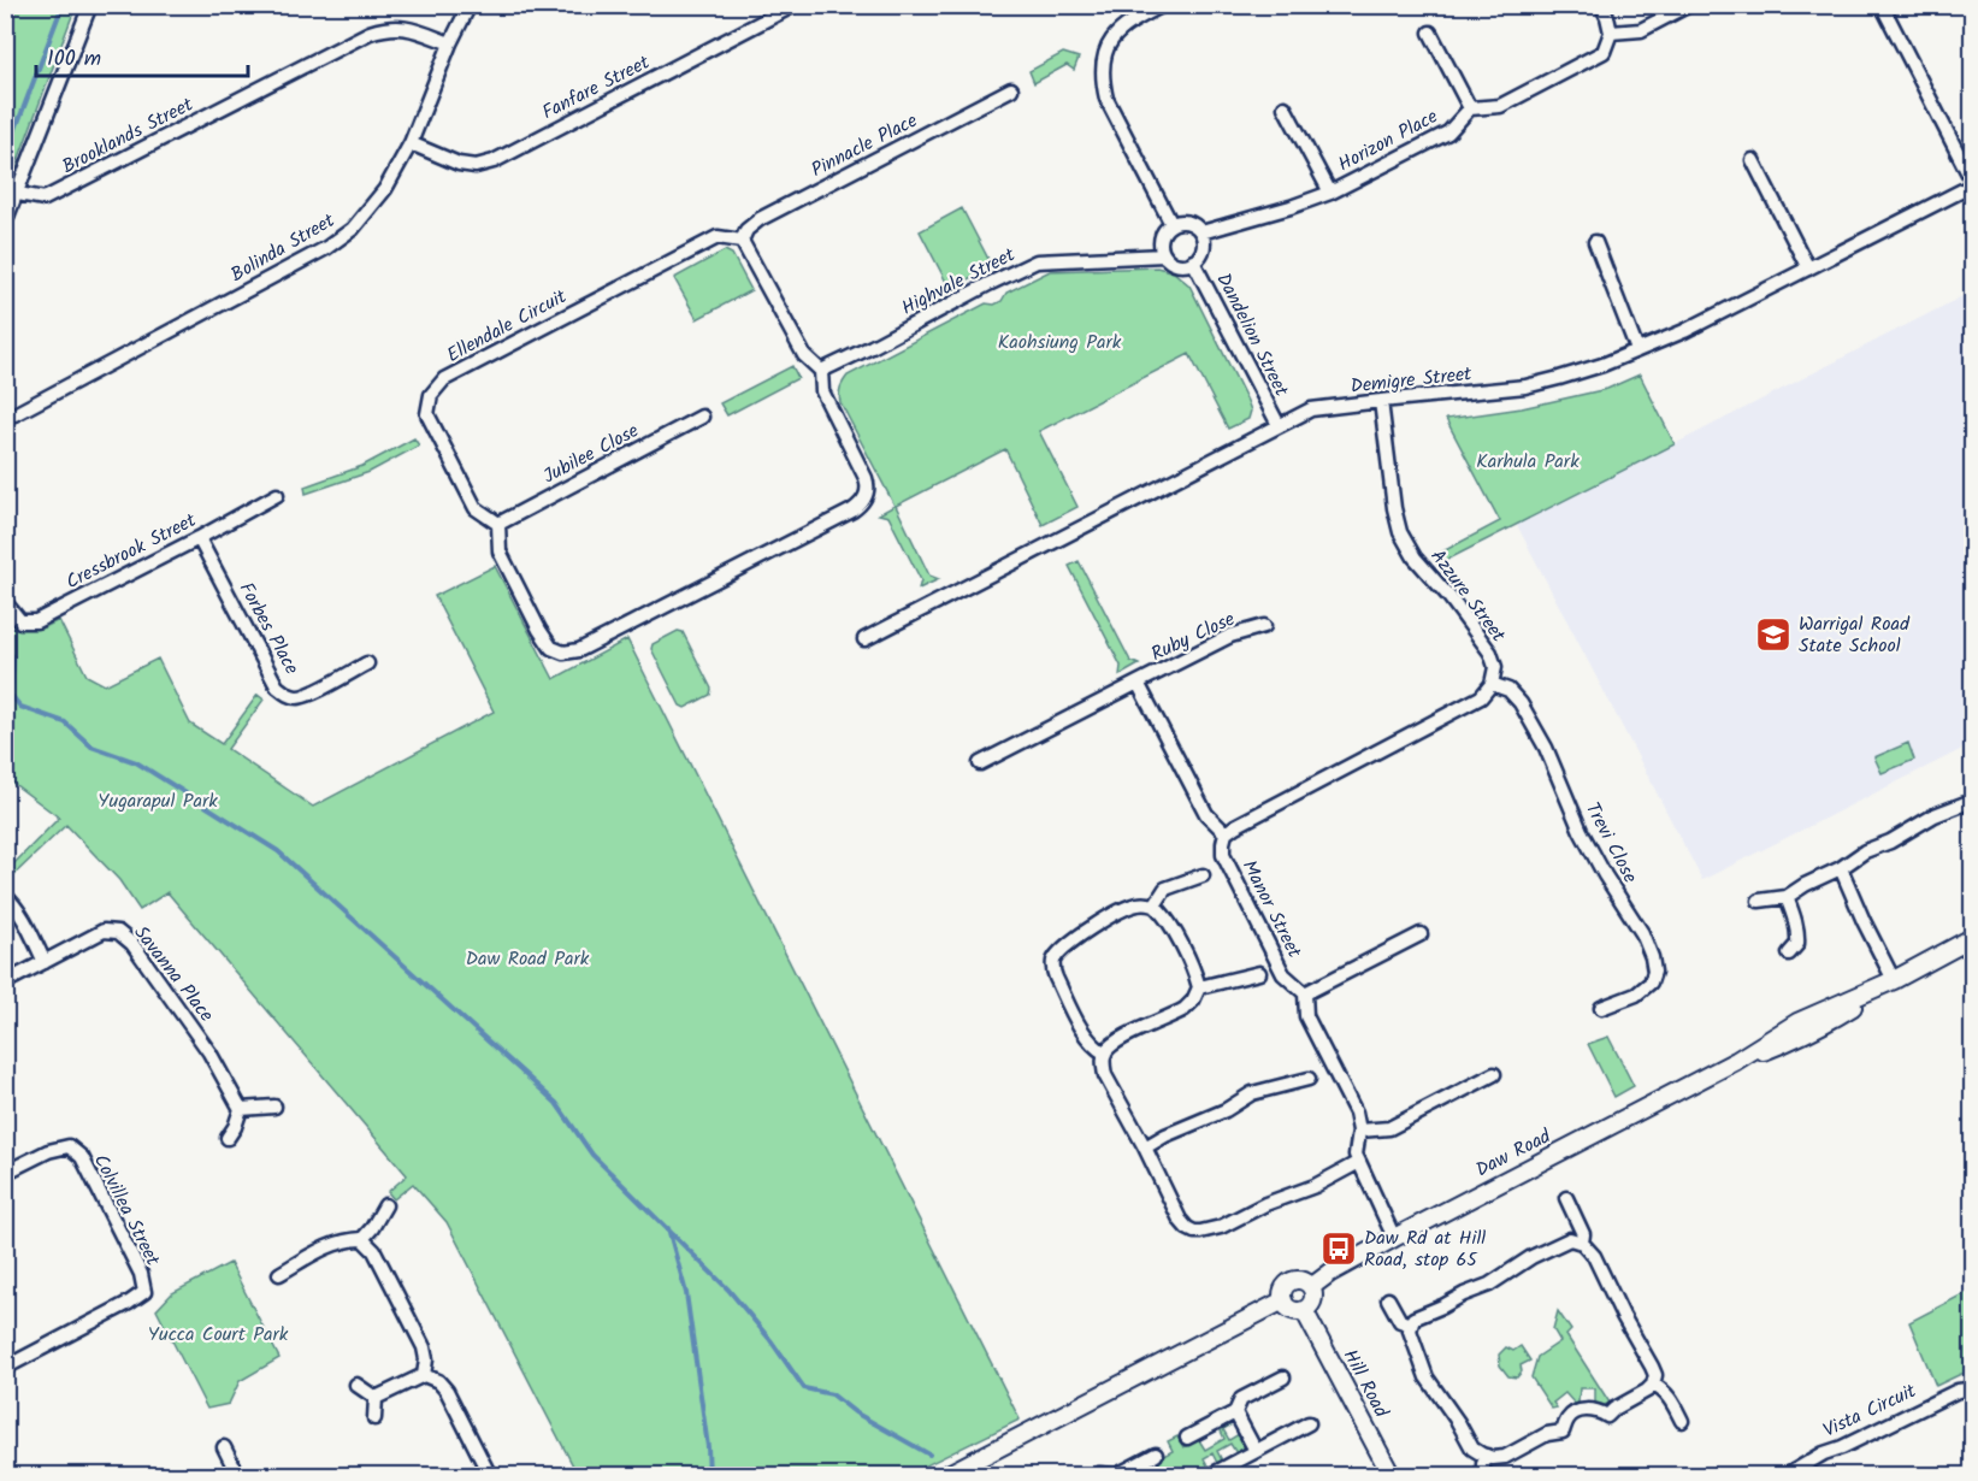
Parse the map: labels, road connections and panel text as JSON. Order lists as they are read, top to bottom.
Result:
{
  "streets": {
    "street": [
      "Fanfare Street",
      "Brooklands Street",
      "Horizon Place",
      "Pinnacle Place",
      "Bolinda Street",
      "Highvale Street",
      "Ellendale Circuit",
      "Dandelion Street",
      "Demigre Street",
      "Jubilee Close",
      "Cressbrook Street",
      "Azzure Street",
      "Forbes Place",
      "Ruby Close",
      "Trevi Close",
      "Manor Street",
      "Savanna Place",
      "Daw Road",
      "Colvillea Street",
      "Hill Road",
      "Vista Circuit"
    ]
  },
  "crossings": [
    ["Fanfare Street", "Bolinda Street"],
    ["Brooklands Street", "Bolinda Street"],
    ["Horizon Place", "Highvale Street"],
    ["Horizon Place", "Dandelion Street"],
    ["Pinnacle Place", "Ellendale Circuit"],
    ["Highvale Street", "Dandelion Street"],
    ["Ellendale Circuit", "Jubilee Close"],
    ["Dandelion Street", "Demigre Street"],
    ["Demigre Street", "Azzure Street"],
    ["Cressbrook Street", "Forbes Place"],
    ["Azzure Street", "Trevi Close"],
    ["Daw Road", "Hill Road"]
  ],
  "parks": [
    "Kaohsiung Park",
    "Karhula Park",
    "Yugarapul Park",
    "Daw Road Park",
    "Yucca Court Park"
  ],
  "places": {
    "school or university": ["Warrigal Road State School"],
    "bus stop": ["Daw Rd at Hill Road, stop 65"]
  },
  "scale_bar": "100 m"
}
